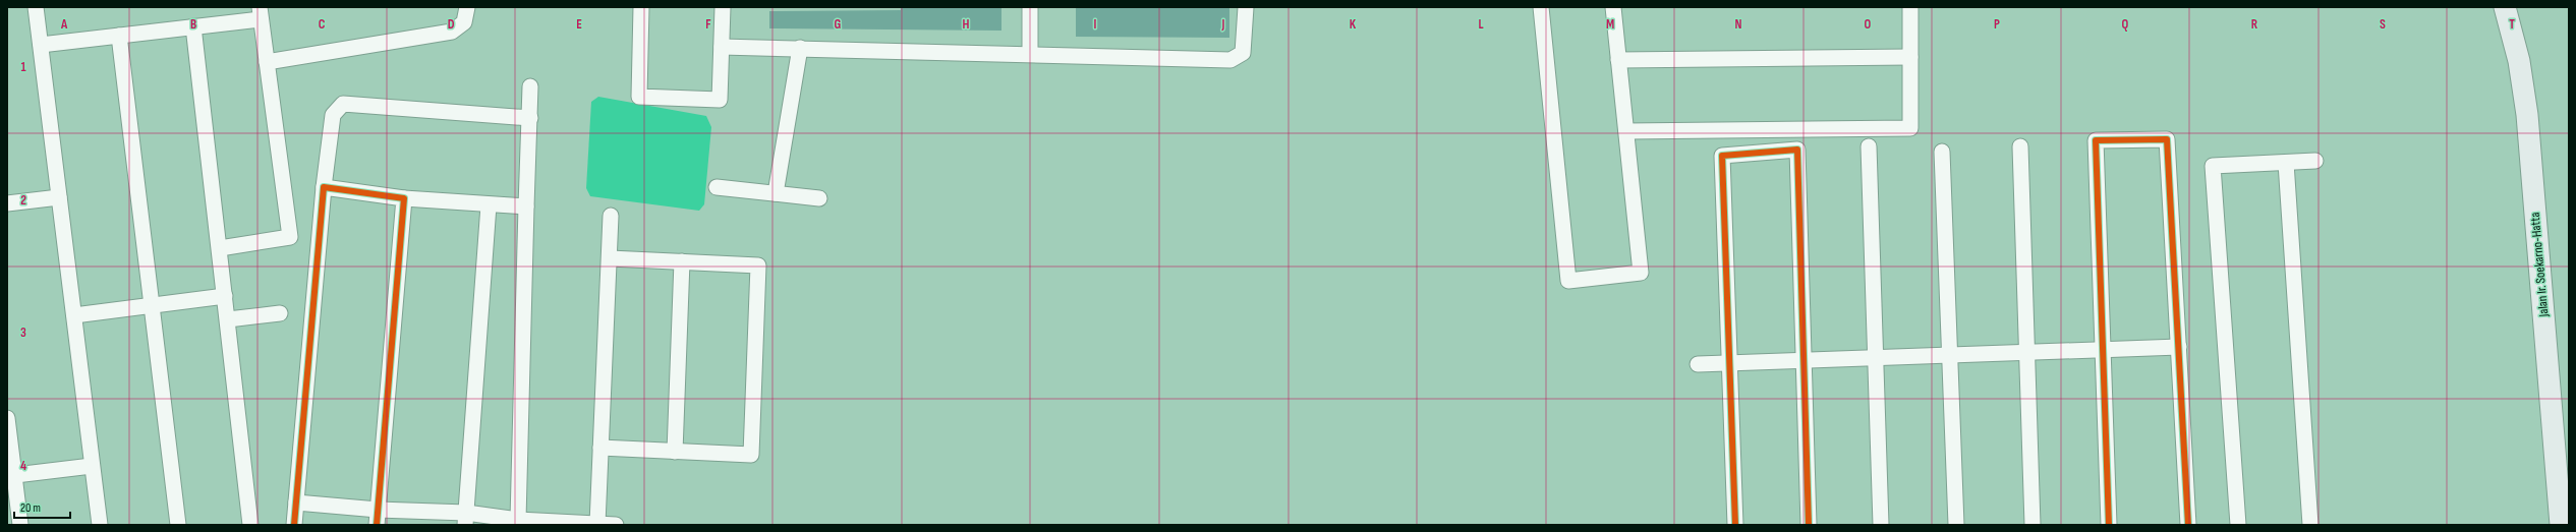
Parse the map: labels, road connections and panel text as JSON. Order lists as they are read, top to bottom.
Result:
{
  "streets": {
    "main road": ["Jalan Ir. Soekarno-Hatta"]
  },
  "scale_bar": "20 m",
  "grid": {
    "columns": [
      "A",
      "B",
      "C",
      "D",
      "E",
      "F",
      "G",
      "H",
      "I",
      "J",
      "K",
      "L",
      "M",
      "N",
      "O",
      "P",
      "Q",
      "R",
      "S",
      "T"
    ],
    "rows": [
      "1",
      "2",
      "3",
      "4"
    ]
  }
}
